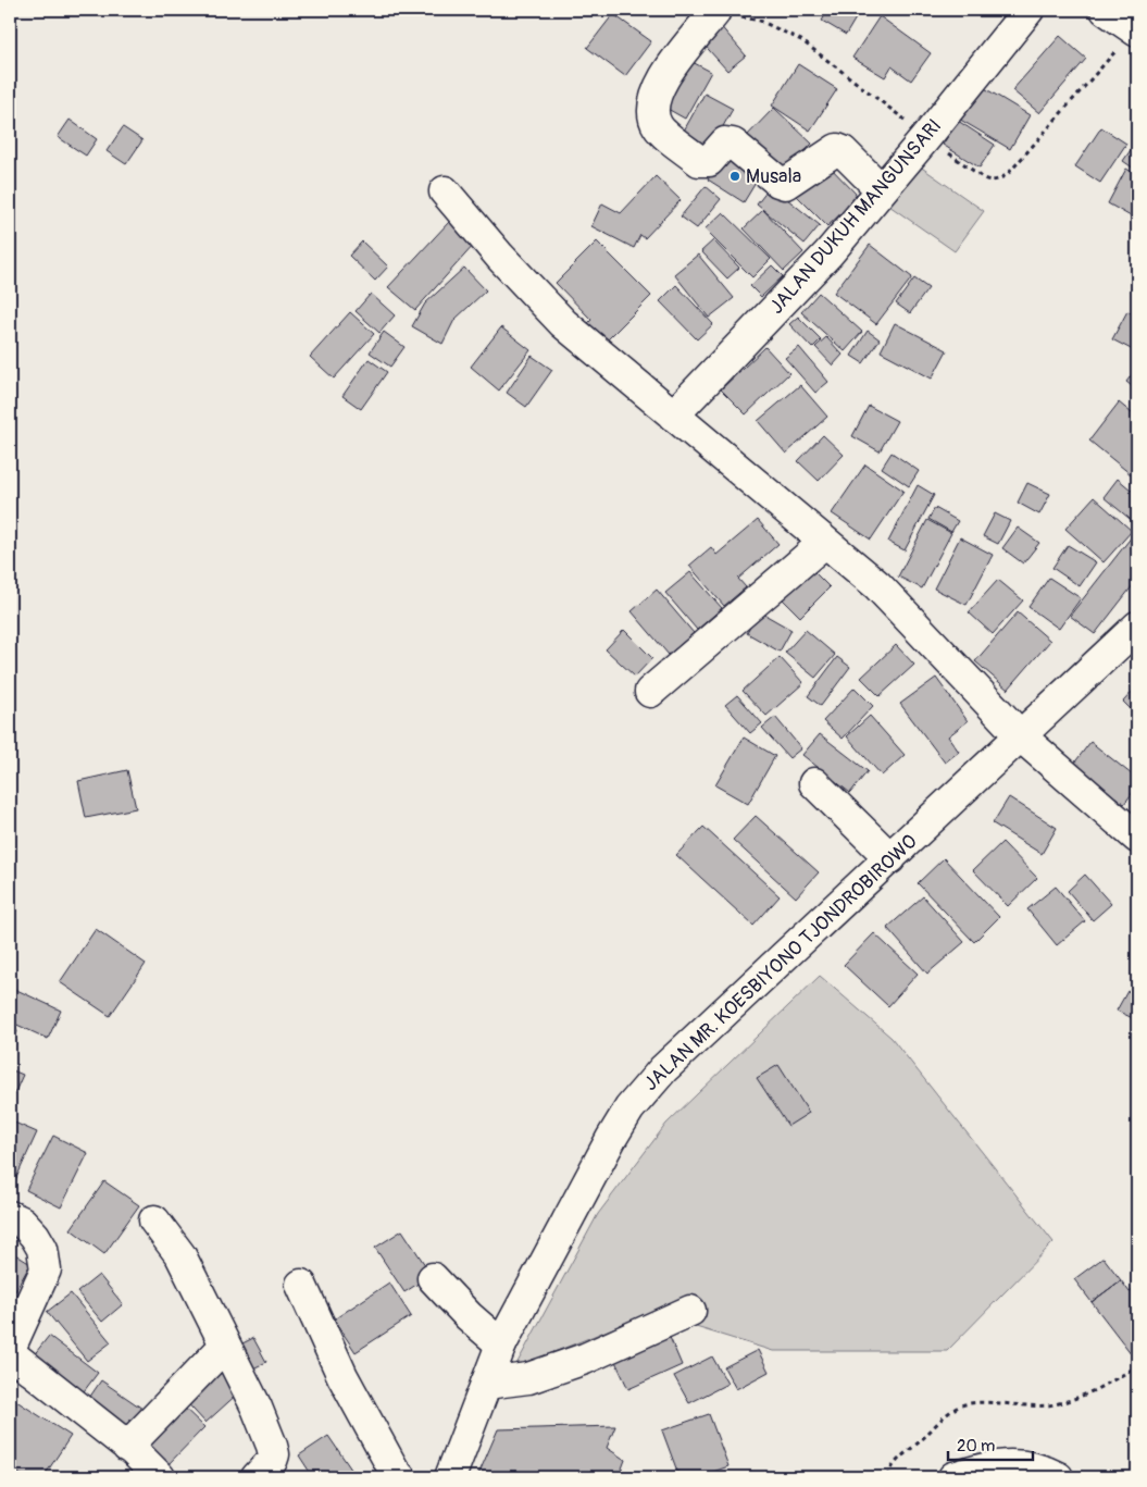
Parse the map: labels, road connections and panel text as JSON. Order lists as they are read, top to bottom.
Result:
{
  "streets": {
    "street": ["JALAN DUKUH MANGUNSARI", "JALAN MR. KOESBIYONO TJONDROBIROWO"]
  },
  "places": ["Musala"],
  "scale_bar": "20 m"
}
